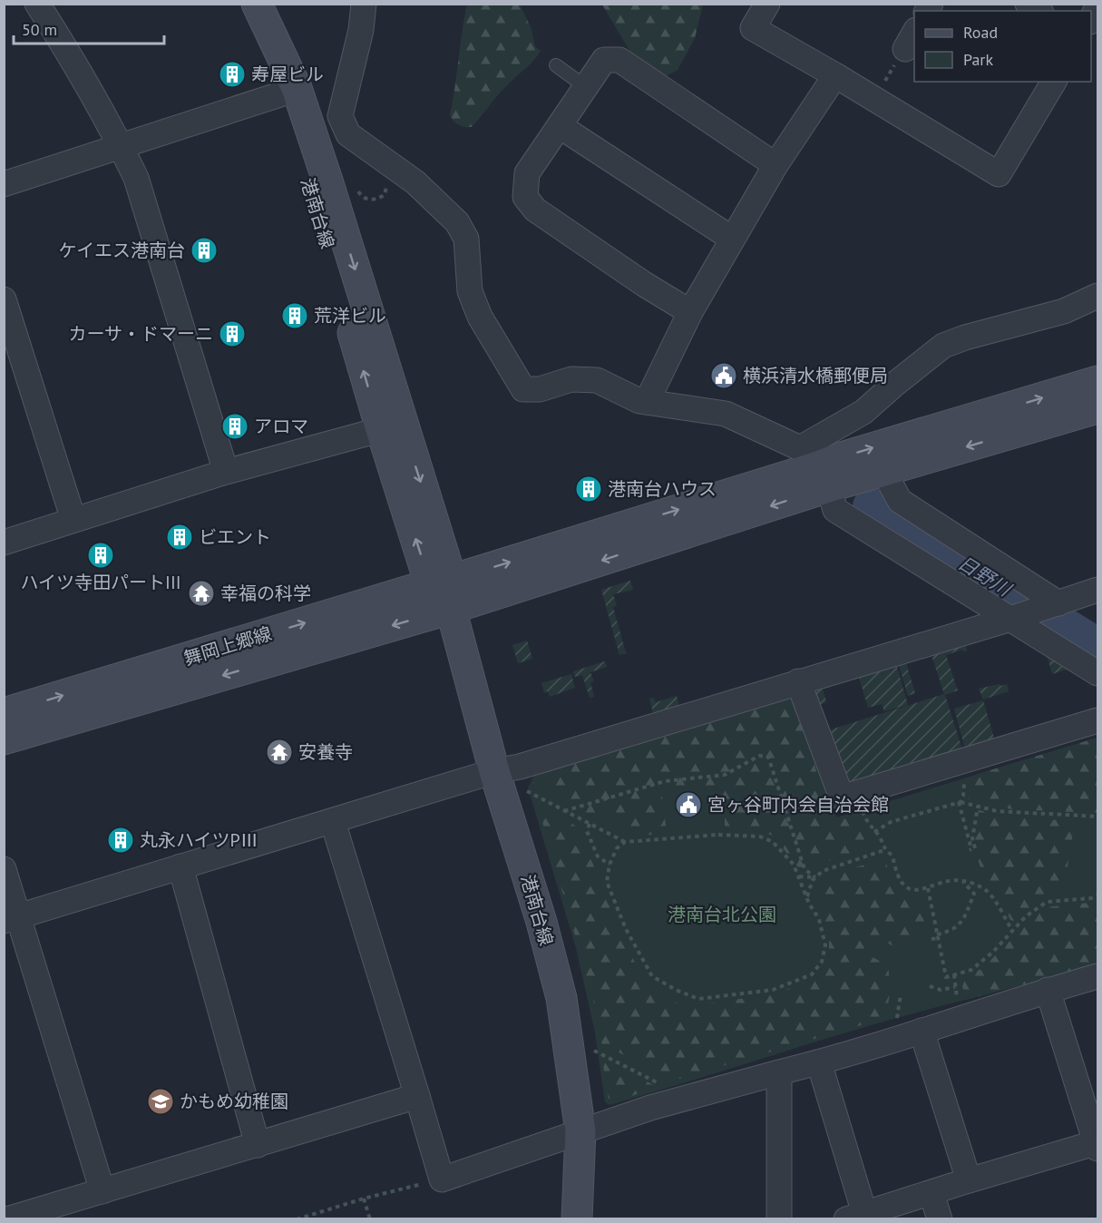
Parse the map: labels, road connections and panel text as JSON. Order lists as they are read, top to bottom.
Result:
{
  "streets": {
    "street": ["港南台線", "舞岡上郷線"]
  },
  "crossings": [
    ["港南台線", "舞岡上郷線"]
  ],
  "water": ["日野川"],
  "parks": ["港南台北公園"],
  "places": {
    "building": [
      "寿屋ビル",
      "ケイエス港南台",
      "荒洋ビル",
      "カーサ・ドマーニ",
      "アロマ",
      "港南台ハウス",
      "ビエント",
      "ハイツ寺田パートIII",
      "丸永ハイツPⅢ"
    ],
    "public building": ["横浜清水橋郵便局", "宮ヶ谷町内会自治会館"],
    "temple": ["幸福の科学", "安養寺"],
    "school or university": ["かもめ幼稚園"]
  },
  "legend": ["Road", "Park"],
  "scale_bar": "50 m"
}
